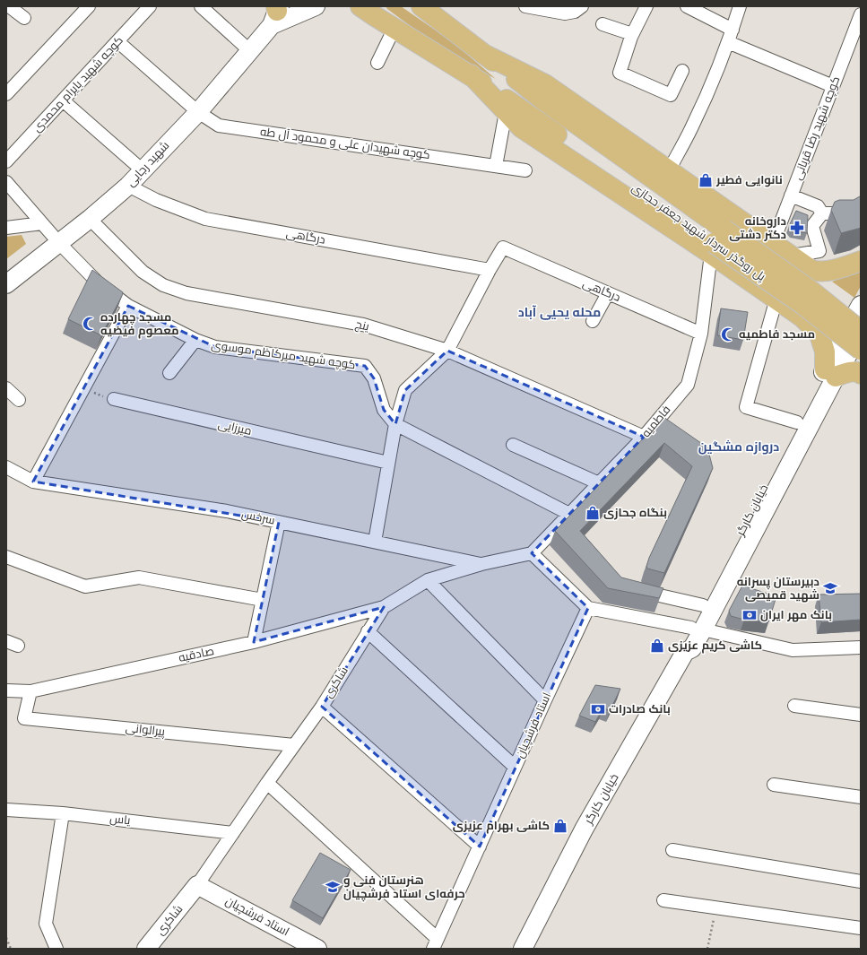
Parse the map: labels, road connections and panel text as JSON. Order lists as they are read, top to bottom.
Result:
{
  "streets": {
    "main road": [
      "شهید رجایی",
      "پل روگذر سردار شهید جعفر حجازی",
      "خیابان کارگر",
      "شاکری",
      "استاد فرشچیان"
    ],
    "street": [
      "کوچه شهید بایرام محمدی",
      "کوچه شهید رضا قربانی",
      "کوچه شهیدان علی و محمود آل طه",
      "درگاهی",
      "ینج",
      "کوچه شهید میرکاظم موسوی",
      "فاطمیه",
      "میرزایی",
      "سرخس",
      "صادقیه",
      "پیرالوانی",
      "یاس"
    ]
  },
  "crossings": [
    ["کوچه شهید بایرام محمدی", "کوچه شهیدان علی و محمود آل طه"],
    ["کوچه شهیدان علی و محمود آل طه", "شهید رجایی"],
    ["شهید رجایی", "درگاهی"],
    ["شهید رجایی", "ینج"],
    ["شهید رجایی", "کوچه شهید میرکاظم موسوی"],
    ["پل روگذر سردار شهید جعفر حجازی", "فاطمیه"],
    ["درگاهی", "فاطمیه"],
    ["ینج", "فاطمیه"],
    ["کوچه شهید میرکاظم موسوی", "فاطمیه"],
    ["فاطمیه", "شاکری"],
    ["سرخس", "شاکری"],
    ["صادقیه", "شاکری"],
    ["صادقیه", "پیرالوانی"],
    ["شاکری", "استاد فرشچیان"],
    ["شاکری", "پیرالوانی"],
    ["شاکری", "یاس"]
  ],
  "districts": ["محله یحیی آباد", "دروازه مشگین"],
  "places": {
    "shop": [
      "نانوایی فطیر",
      "بنگاه جحازی",
      "کاشی کریم عزیزی",
      "کاشی بهرام عزیزی"
    ],
    "pharmacy": ["داروخانه دکتر دشتی"],
    "mosque": ["مسجد چهارده معصوم فیضیه", "مسجد فاطمیه"],
    "school or university": ["دبیرستان پسرانه شهید قمیصی", "هنرستان فنی و حرفه‌ای استاد فرشچیان"],
    "bank": ["بانک مهر ایران", "بانک صادرات"]
  }
}
